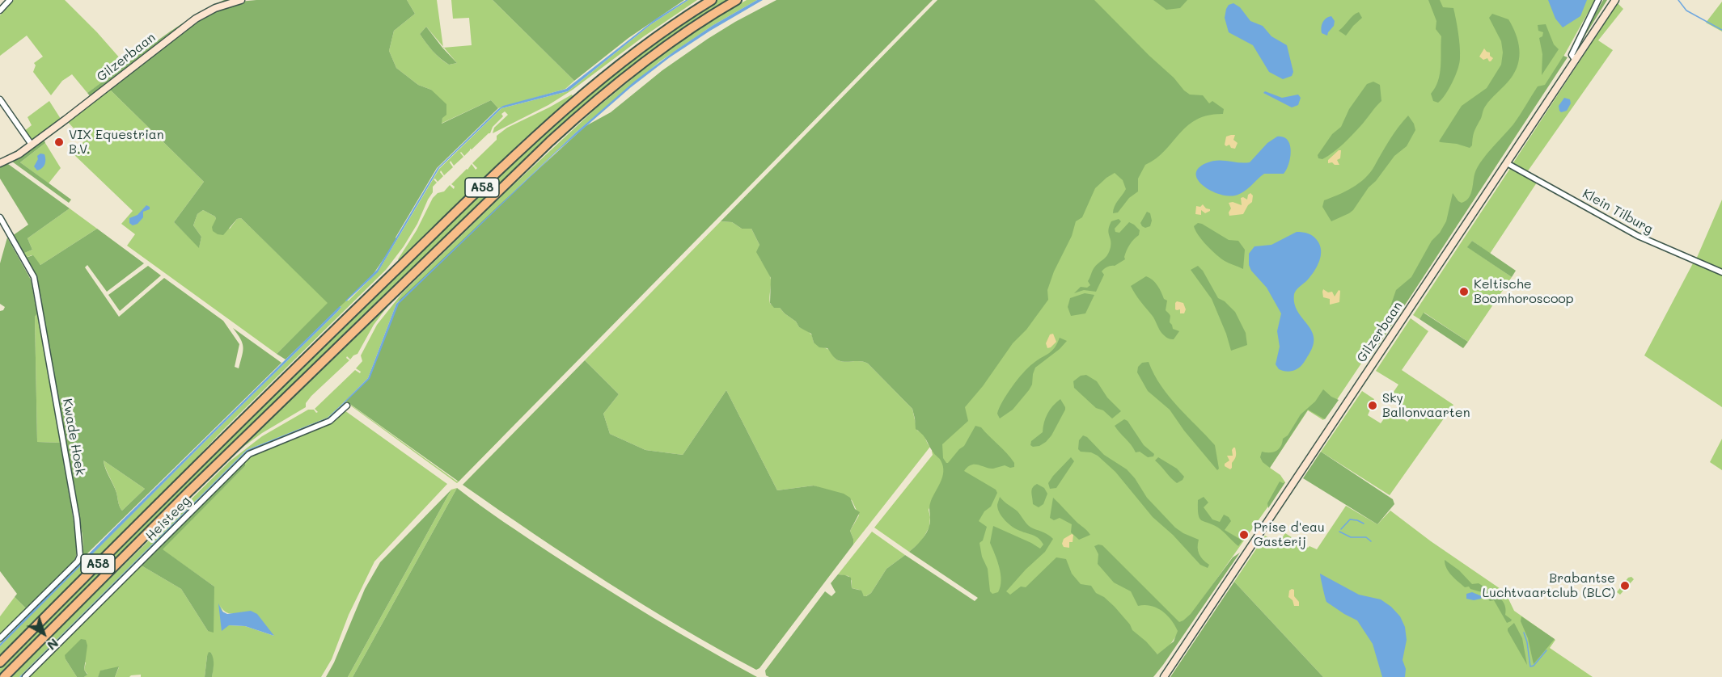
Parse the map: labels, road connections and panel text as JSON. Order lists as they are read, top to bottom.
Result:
{
  "streets": {
    "highway": ["A58"],
    "street": [
      "Gilzerbaan",
      "Klein Tilburg",
      "Kwade Hoek",
      "Heisteeg"
    ]
  },
  "crossings": [
    ["Gilzerbaan", "Klein Tilburg"]
  ],
  "places": [
    "VIX Equestrian B.V.",
    "Keltische Boomhoroscoop",
    "Sky Ballonvaarten",
    "Prise d'eau Gasterij",
    "Brabantse Luchtvaartclub (BLC)"
  ],
  "north": "bottom right"
}
